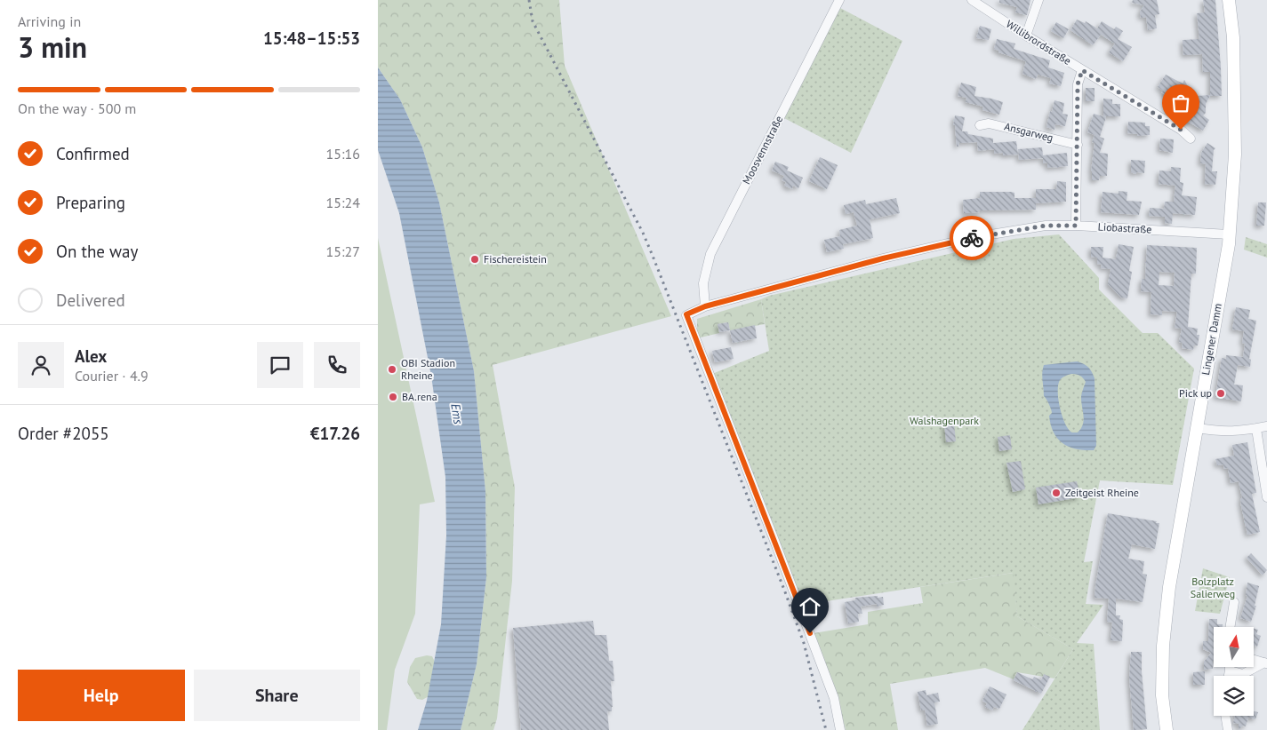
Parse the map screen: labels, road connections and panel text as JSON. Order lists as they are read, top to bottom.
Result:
{
  "streets": {
    "main road": ["Lingener Damm"],
    "street": [
      "Willibrordstraße",
      "Ansgarweg",
      "Moosvennstraße",
      "Liobastraße"
    ]
  },
  "crossings": [
    ["Moosvennstraße", "Liobastraße"],
    ["Liobastraße", "Lingener Damm"]
  ],
  "water": ["Ems"],
  "parks": ["Walshagenpark", "Bolzplatz Salierweg"],
  "places": [
    "Fischereistein",
    "OBI Stadion Rheine",
    "Pick up",
    "BA.rena",
    "Zeitgeist Rheine"
  ],
  "north": "top",
  "page": {
    "heading": ["3 min", "Arriving in", "15:48–15:53"],
    "panel": [
      "Alex",
      "Courier · 4.9",
      "Order #2055",
      "€17.26"
    ],
    "bar": "On the way · 500 m",
    "list": [
      ["Confirmed", "15:16"],
      ["Preparing", "15:24"],
      ["On the way", "15:27"],
      "Delivered"
    ],
    "buttons": ["Help", "Share"]
  }
}
